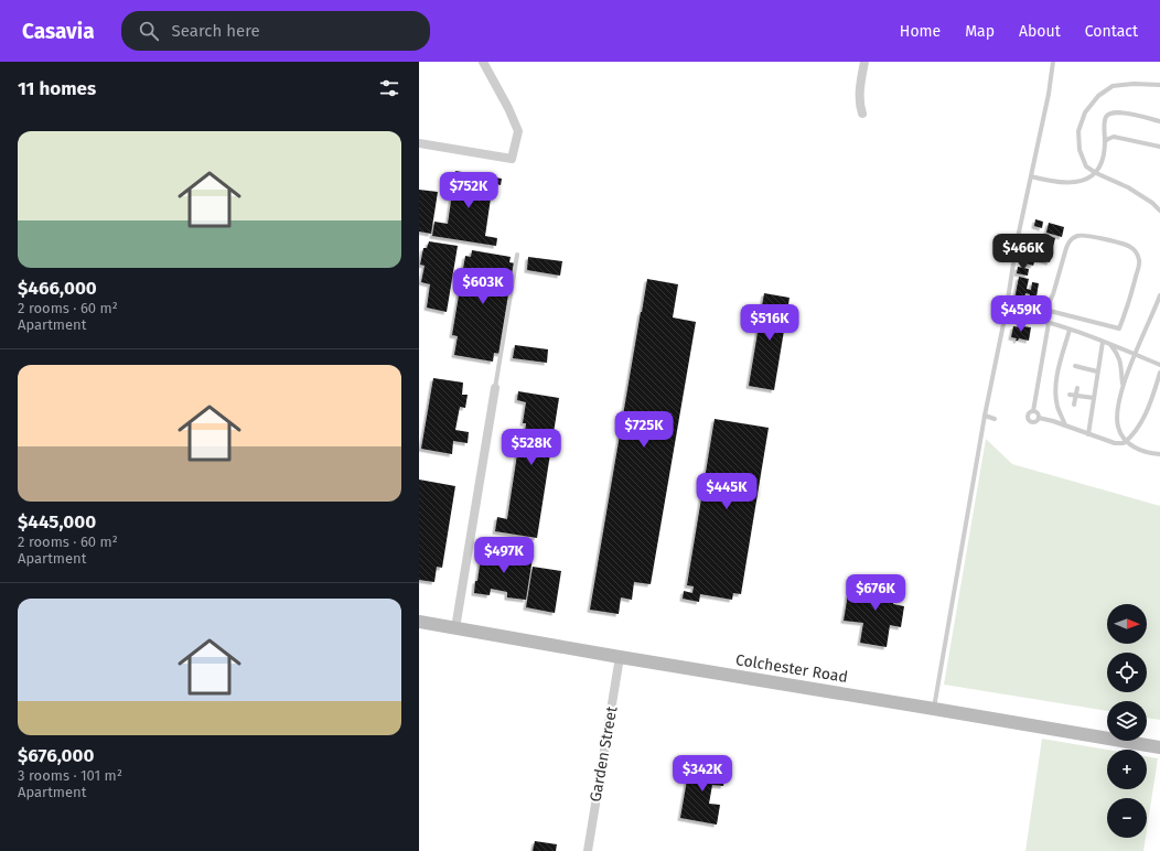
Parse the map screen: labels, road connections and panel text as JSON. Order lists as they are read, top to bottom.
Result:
{
  "streets": {
    "main road": ["Colchester Road"],
    "street": ["Garden Street"]
  },
  "crossings": [
    ["Colchester Road", "Garden Street"]
  ],
  "north": "right",
  "page": {
    "header": "Casavia",
    "search": "Search here",
    "nav": [
      "Home",
      "Map",
      "About",
      "Contact"
    ],
    "heading": "11 homes",
    "list": [
      {
        "name": "$466,000",
        "note": "2 rooms · 60 m² · Apartment"
      },
      {
        "name": "$445,000",
        "note": "2 rooms · 60 m² · Apartment"
      },
      {
        "name": "$676,000",
        "note": "3 rooms · 101 m² · Apartment"
      }
    ],
    "price": [
      "$752K",
      "$466K",
      "$603K",
      "$459K",
      "$516K",
      "$725K",
      "$528K",
      "$445K",
      "$497K",
      "$676K",
      "$342K"
    ],
    "map_buttons": ["+", "−"]
  }
}
